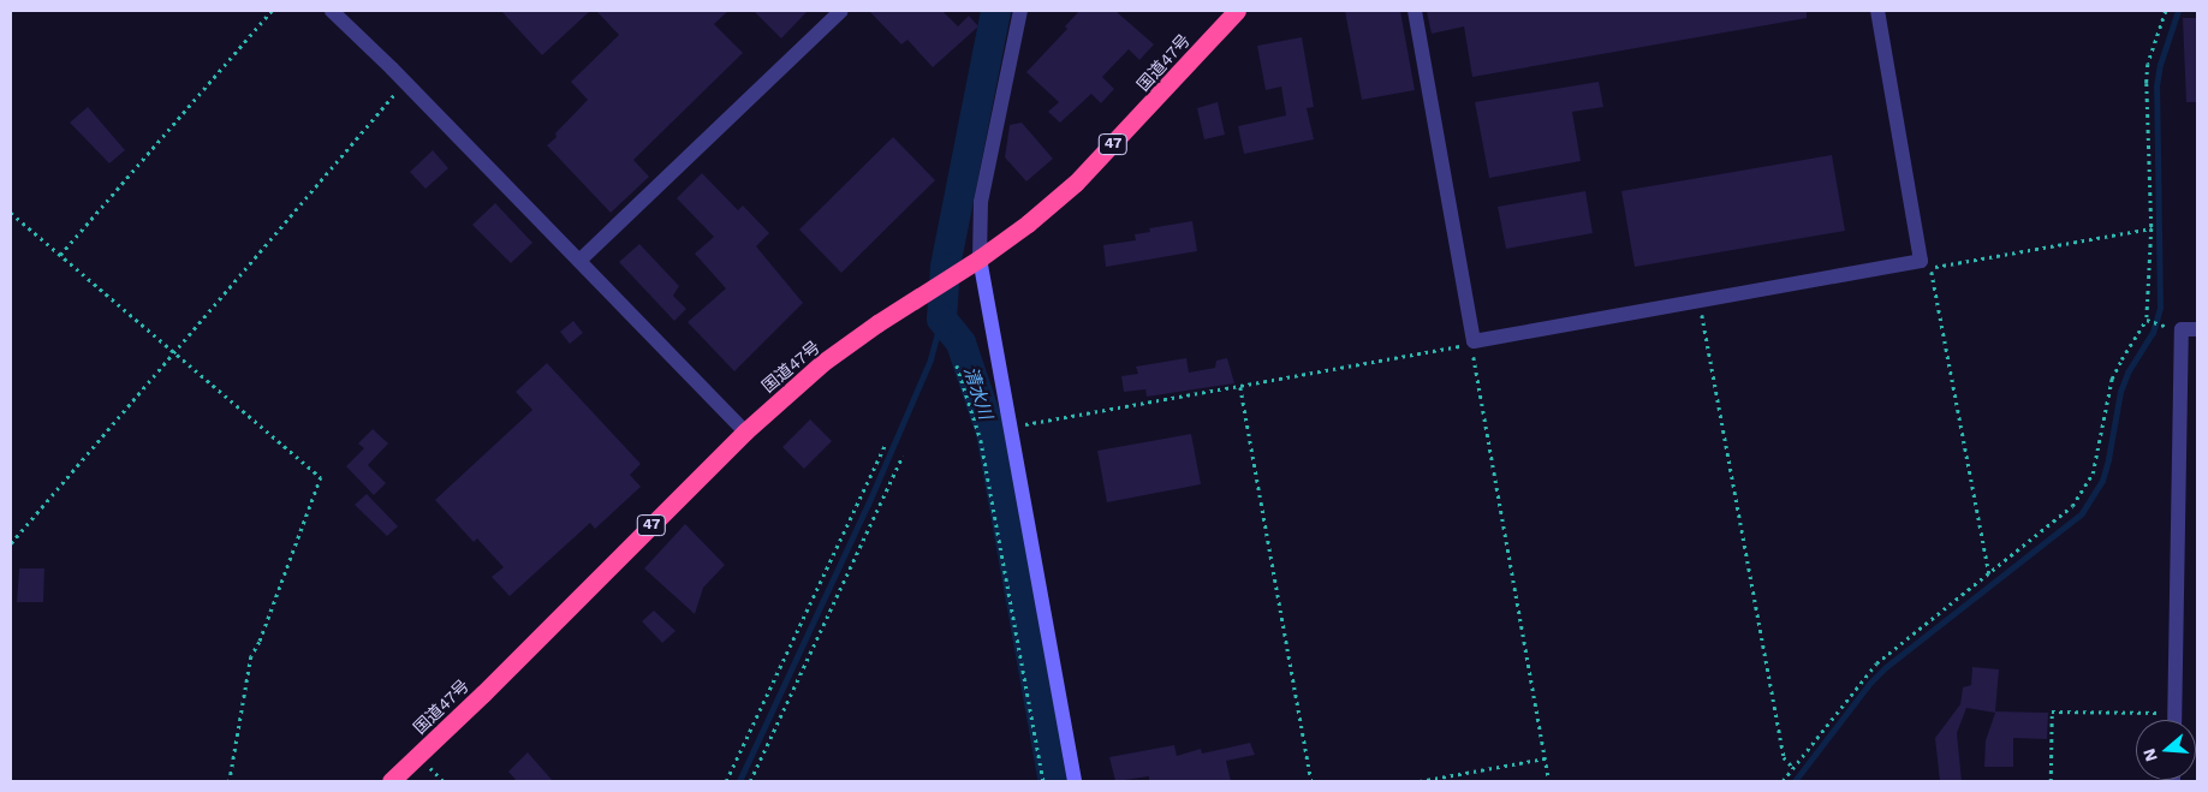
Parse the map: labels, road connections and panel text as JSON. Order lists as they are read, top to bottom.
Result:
{
  "streets": {
    "highway": ["国道47号", "47"]
  },
  "water": ["清水川"],
  "north": "left"
}
